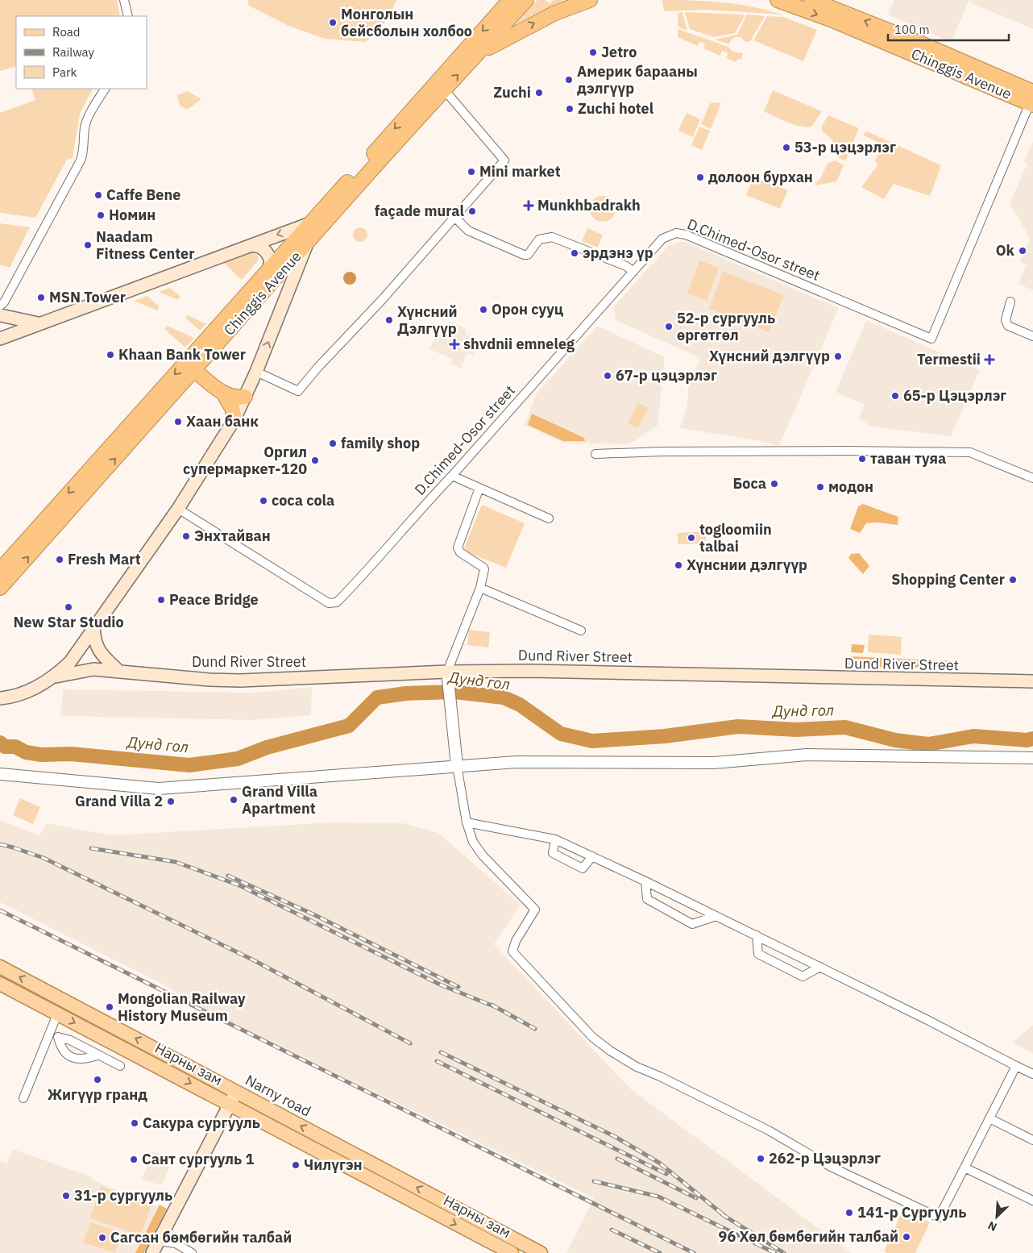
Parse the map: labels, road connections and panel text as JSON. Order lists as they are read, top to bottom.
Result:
{
  "streets": {
    "highway": ["Chinggis Avenue"],
    "main road": ["Dund River Street", "Нарны зам", "Narny road"],
    "street": ["D.Chimed-Osor street"]
  },
  "crossings": [
    ["Chinggis Avenue", "D.Chimed-Osor street"]
  ],
  "one_way": ["Нарны зам", "Narny road"],
  "water": ["Дунд гол"],
  "places": {
    "other": [
      "Монголын бейсболын холбоо",
      "Jetro",
      "Америк барааны дэлгүүр",
      "Zuchi",
      "Zuchi hotel",
      "53-р цэцэрлэг",
      "Mini market",
      "долоон бурхан",
      "Caffe Bene",
      "façade mural",
      "Номин",
      "Naadam Fitness Center",
      "Ok",
      "эрдэнэ үр",
      "MSN Tower",
      "Орон сууц",
      "Хүнсний Дэлгүүр",
      "52-р сургууль өргөтгөл",
      "Khaan Bank Tower",
      "Хүнсний дэлгүүр",
      "67-р цэцэрлэг",
      "65-р Цэцэрлэг",
      "Хаан банк",
      "family shop",
      "таван туяа",
      "Оргил супермаркет-120",
      "Боса",
      "модон",
      "coca cola",
      "Энхтайван",
      "togloomiin talbai",
      "Fresh Mart",
      "Хүнснии дэлгүүр",
      "Shopping Center",
      "Peace Bridge",
      "New Star Studio",
      "Grand Villa Apartment",
      "Grand Villa 2",
      "Mongolian Railway History Museum",
      "Жигүүр гранд",
      "Сакура сургууль",
      "262-р Цэцэрлэг",
      "Сант сургууль 1",
      "Чилүгэн",
      "31-р сургууль",
      "141-р Сургууль",
      "96 Хөл бөмбөгийн талбай",
      "Сагсан бөмбөгийн талбай"
    ],
    "health": ["Munkhbadrakh", "shvdnii emneleg", "Termestii"]
  },
  "legend": ["Road", "Railway", "Park"],
  "scale_bar": "100 m",
  "north": "bottom left"
}
